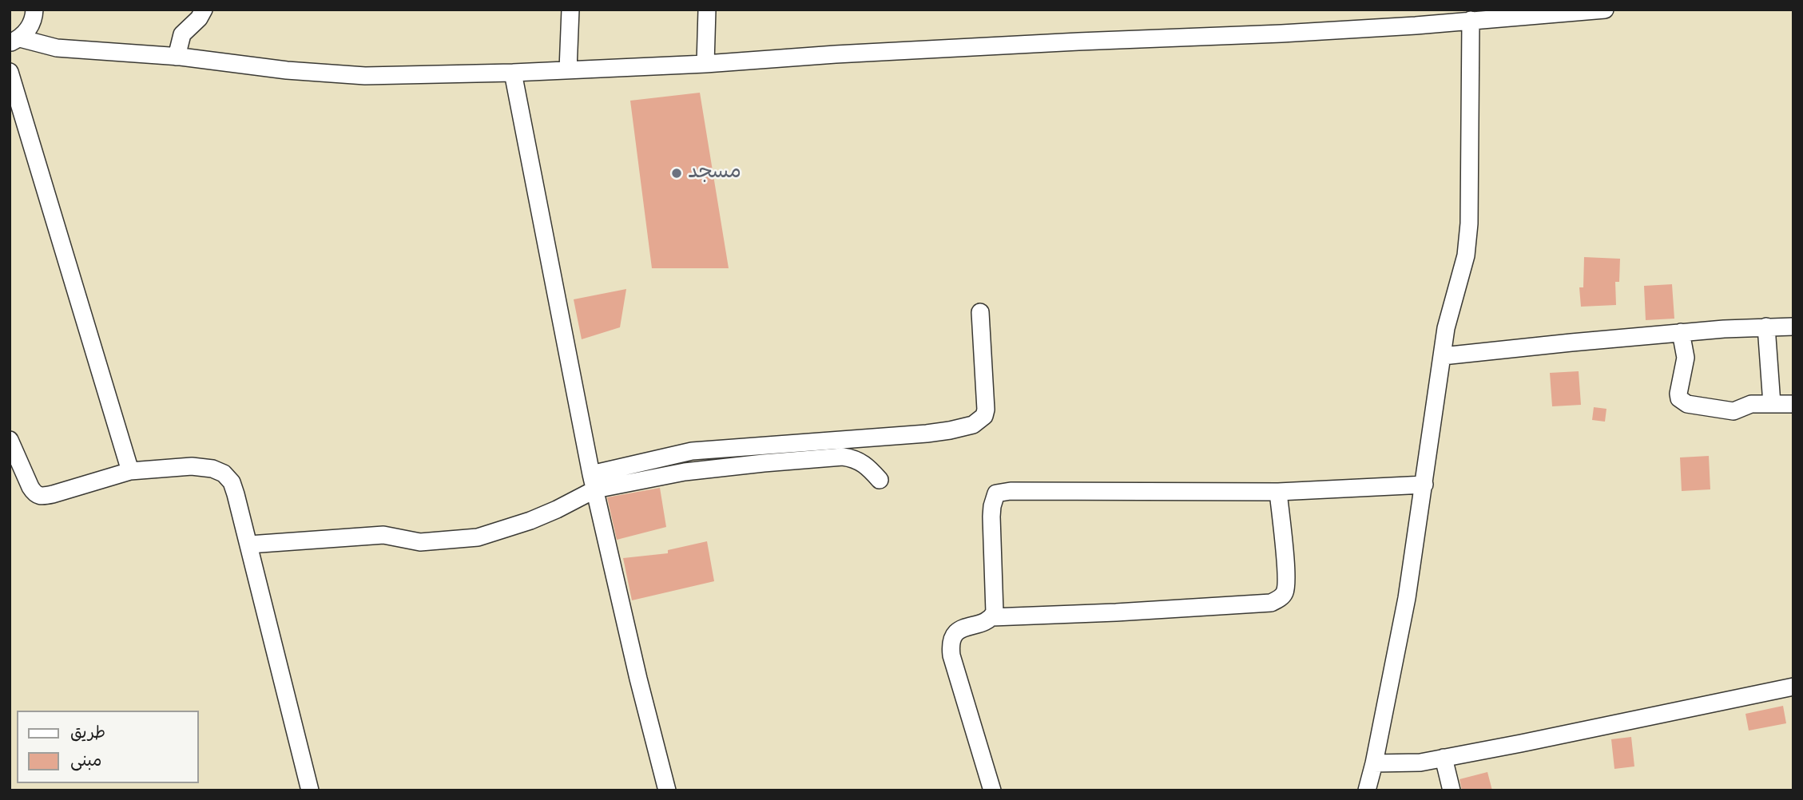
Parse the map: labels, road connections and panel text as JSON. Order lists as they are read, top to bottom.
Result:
{
  "places": ["مسجد"],
  "legend": ["طريق", "مبنى"]
}
